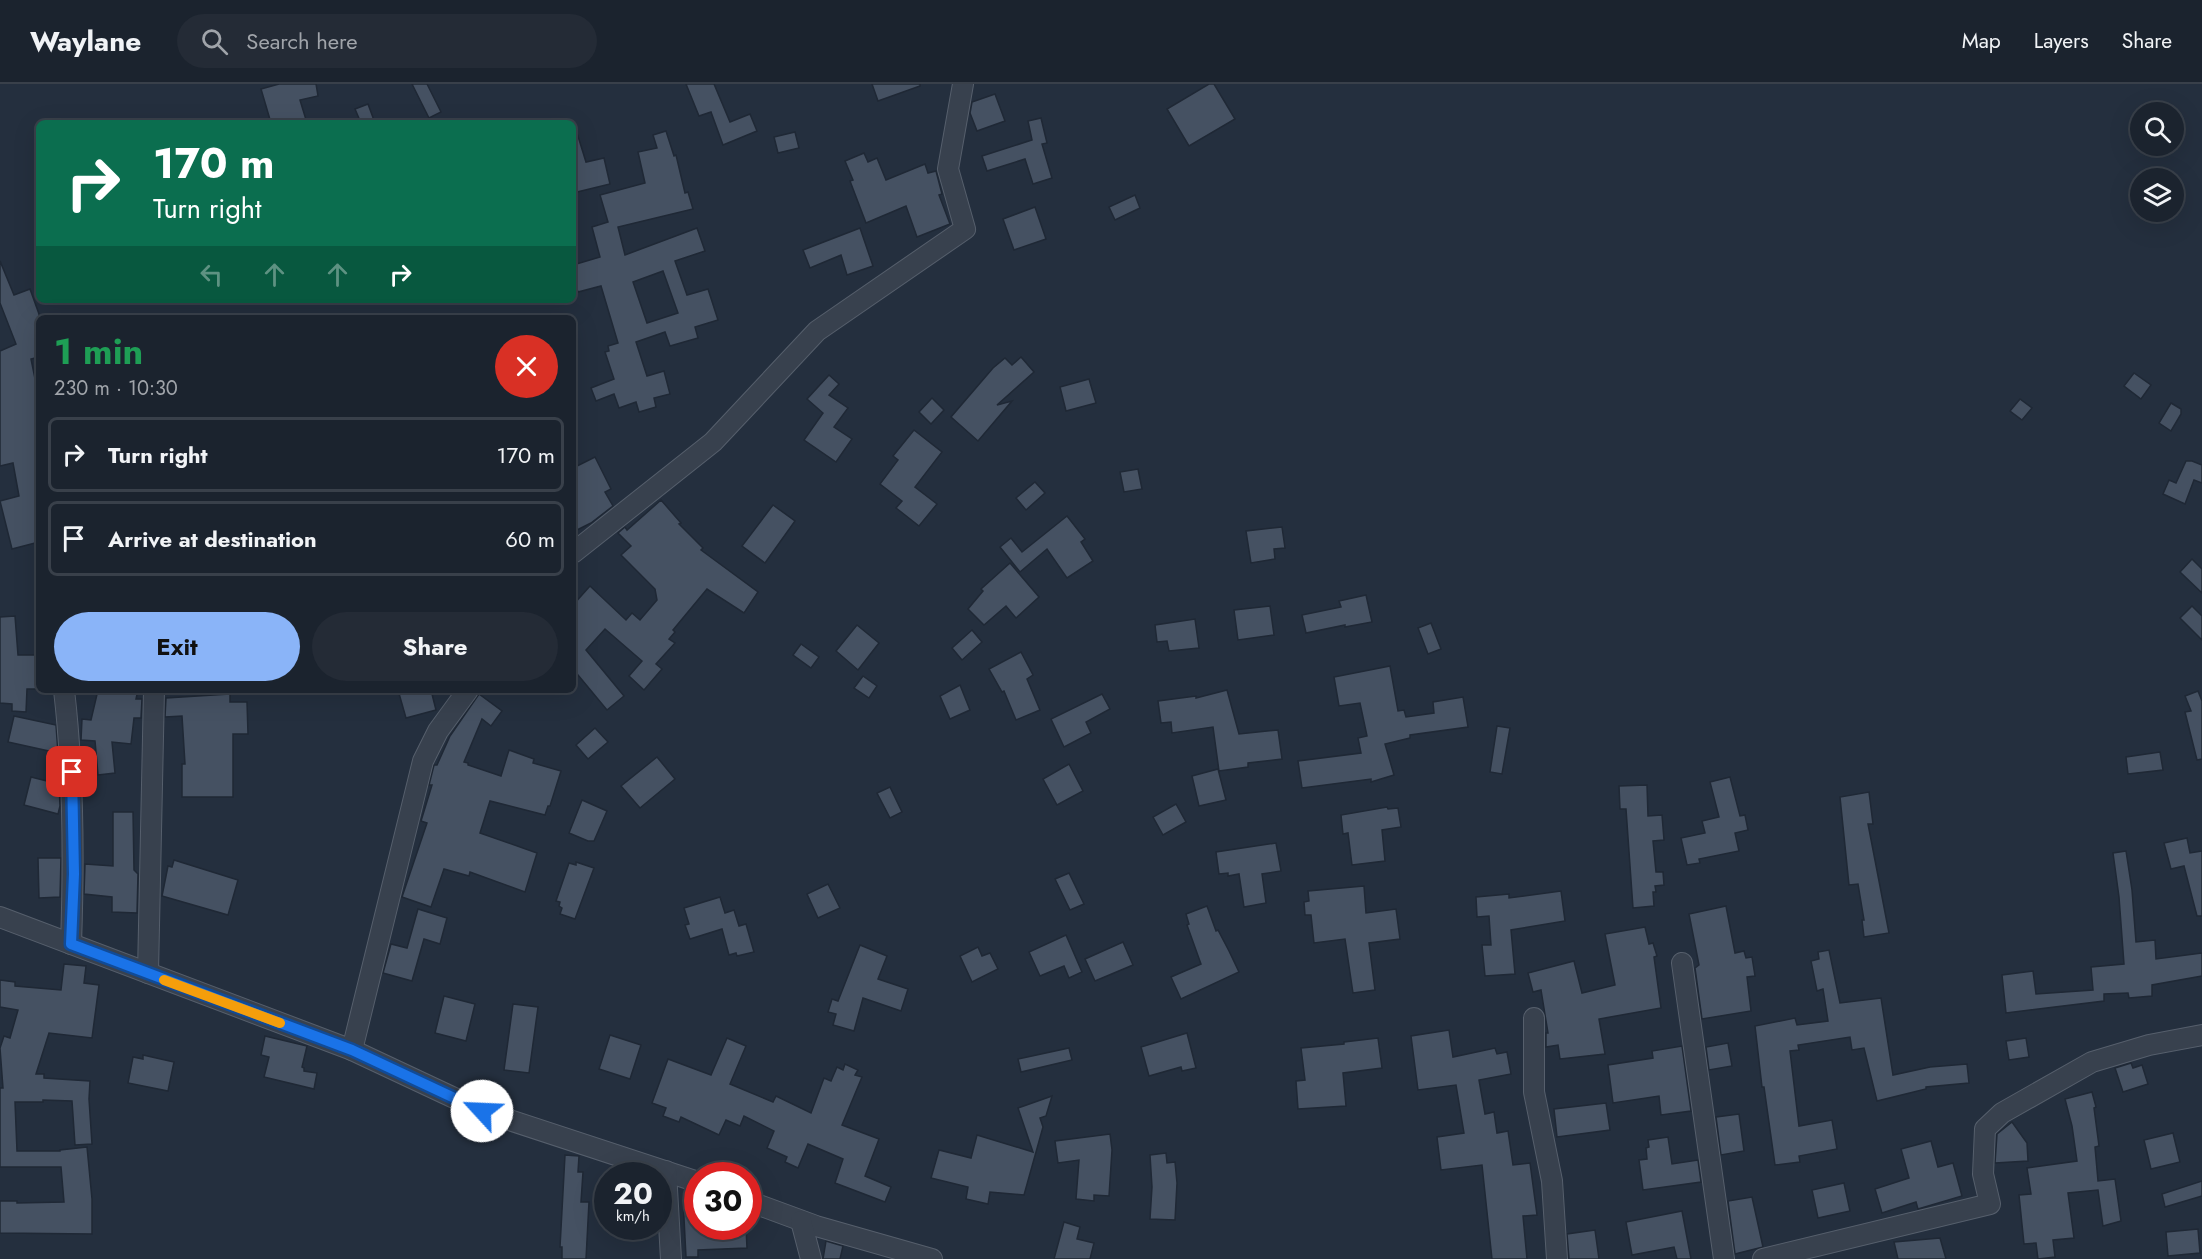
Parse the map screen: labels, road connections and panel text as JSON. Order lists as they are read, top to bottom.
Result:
{
  "page": {
    "header": "Waylane",
    "search": "Search here",
    "nav": ["Map", "Layers", "Share"],
    "turn": ["170 m", "Turn right"],
    "heading": ["1 min", "230 m · 10:30"],
    "list": [
      {
        "name": "Turn right",
        "value": "170 m"
      },
      {
        "name": "Arrive at destination",
        "value": "60 m"
      }
    ],
    "buttons": ["Exit", "Share"],
    "speed": "20 km/h",
    "limit": "30"
  }
}
